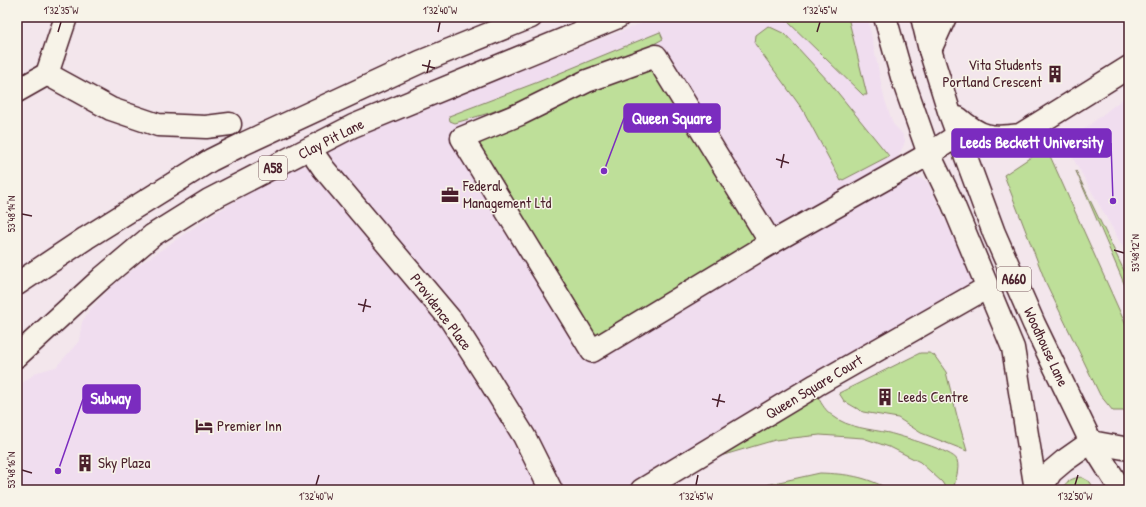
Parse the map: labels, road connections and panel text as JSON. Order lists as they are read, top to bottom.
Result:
{
  "streets": {
    "main road": [
      "Clay Pit Lane",
      "A58",
      "A660",
      "Providence Place",
      "Woodhouse Lane",
      "Queen Square Court"
    ]
  },
  "crossings": [
    ["Clay Pit Lane", "Providence Place"],
    ["Woodhouse Lane", "Queen Square Court"]
  ],
  "places": {
    "building": ["Vita Students Portland Crescent", "Leeds Centre", "Sky Plaza"],
    "other": ["Queen Square", "Leeds Beckett University", "Subway"],
    "office": ["Federal Management Ltd"],
    "hotel": ["Premier Inn"]
  },
  "coordinates": [
    "1°32'35\"W",
    "1°32'40\"W",
    "1°32'45\"W",
    "53°48'14\"N",
    "53°48'12\"N",
    "53°48'16\"N",
    "1°32'50\"W"
  ]
}
